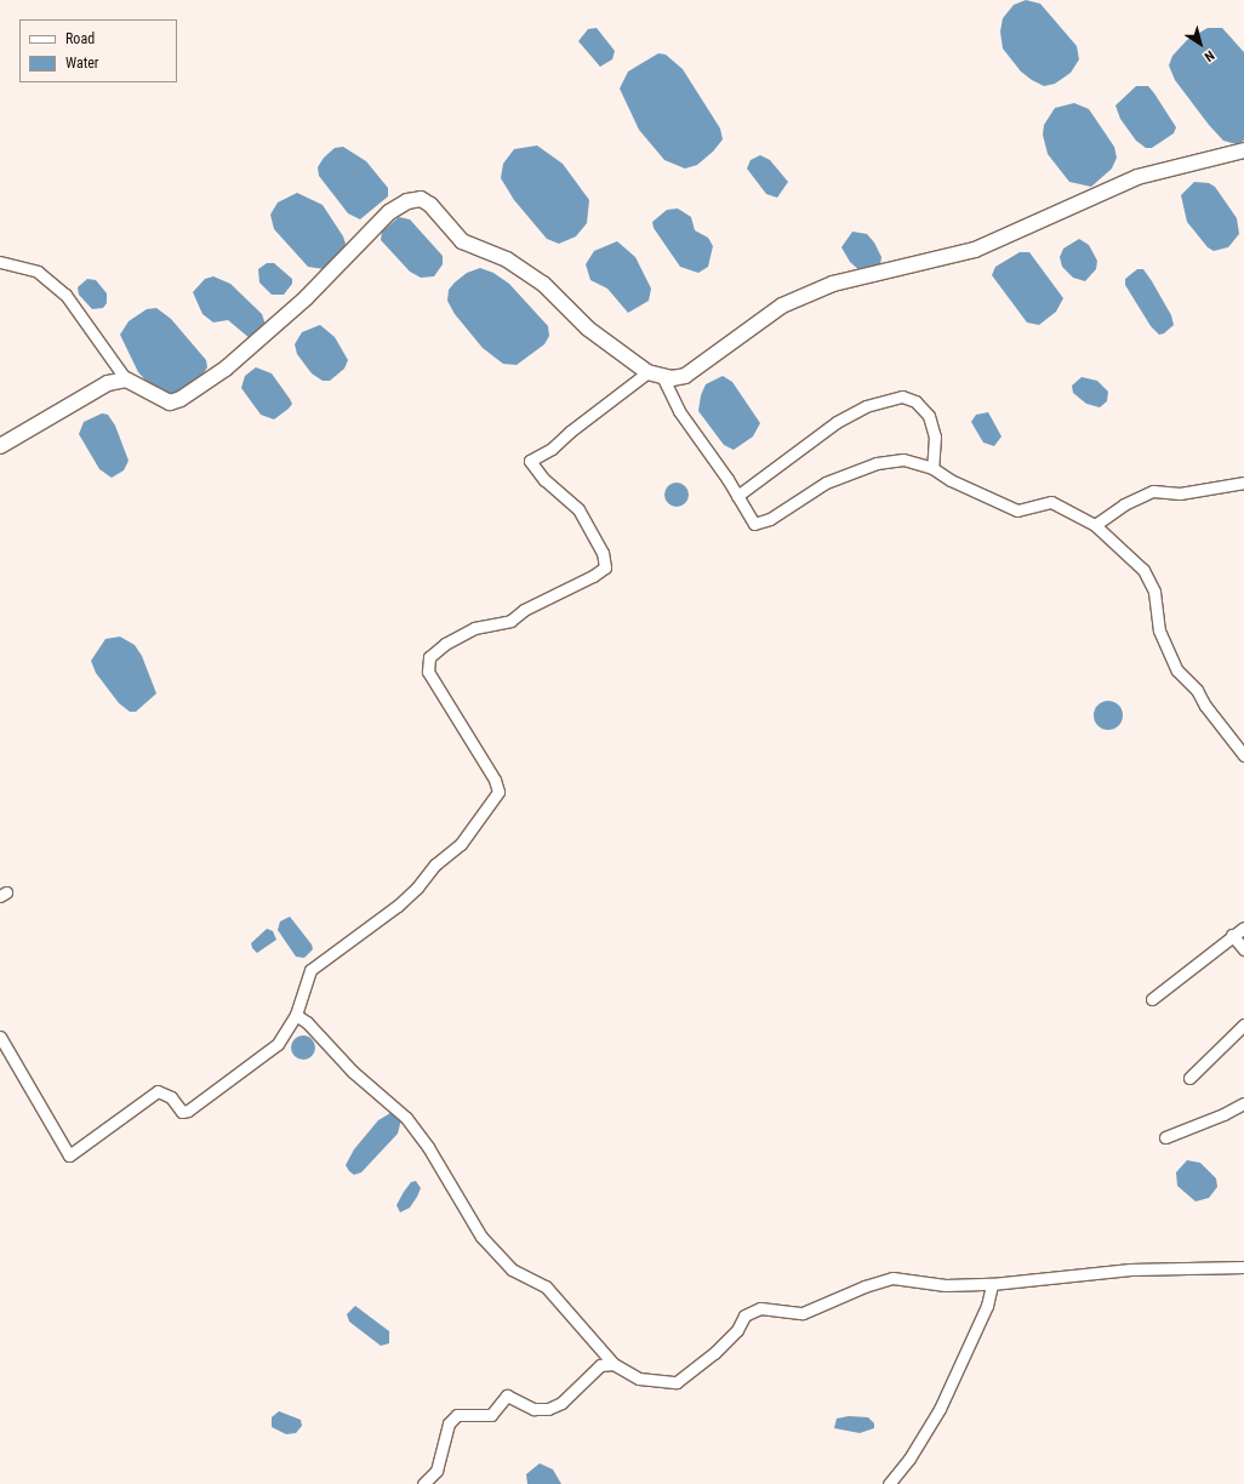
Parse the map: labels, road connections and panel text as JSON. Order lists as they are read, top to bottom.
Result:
{
  "legend": ["Road", "Water"],
  "north": "bottom right"
}
